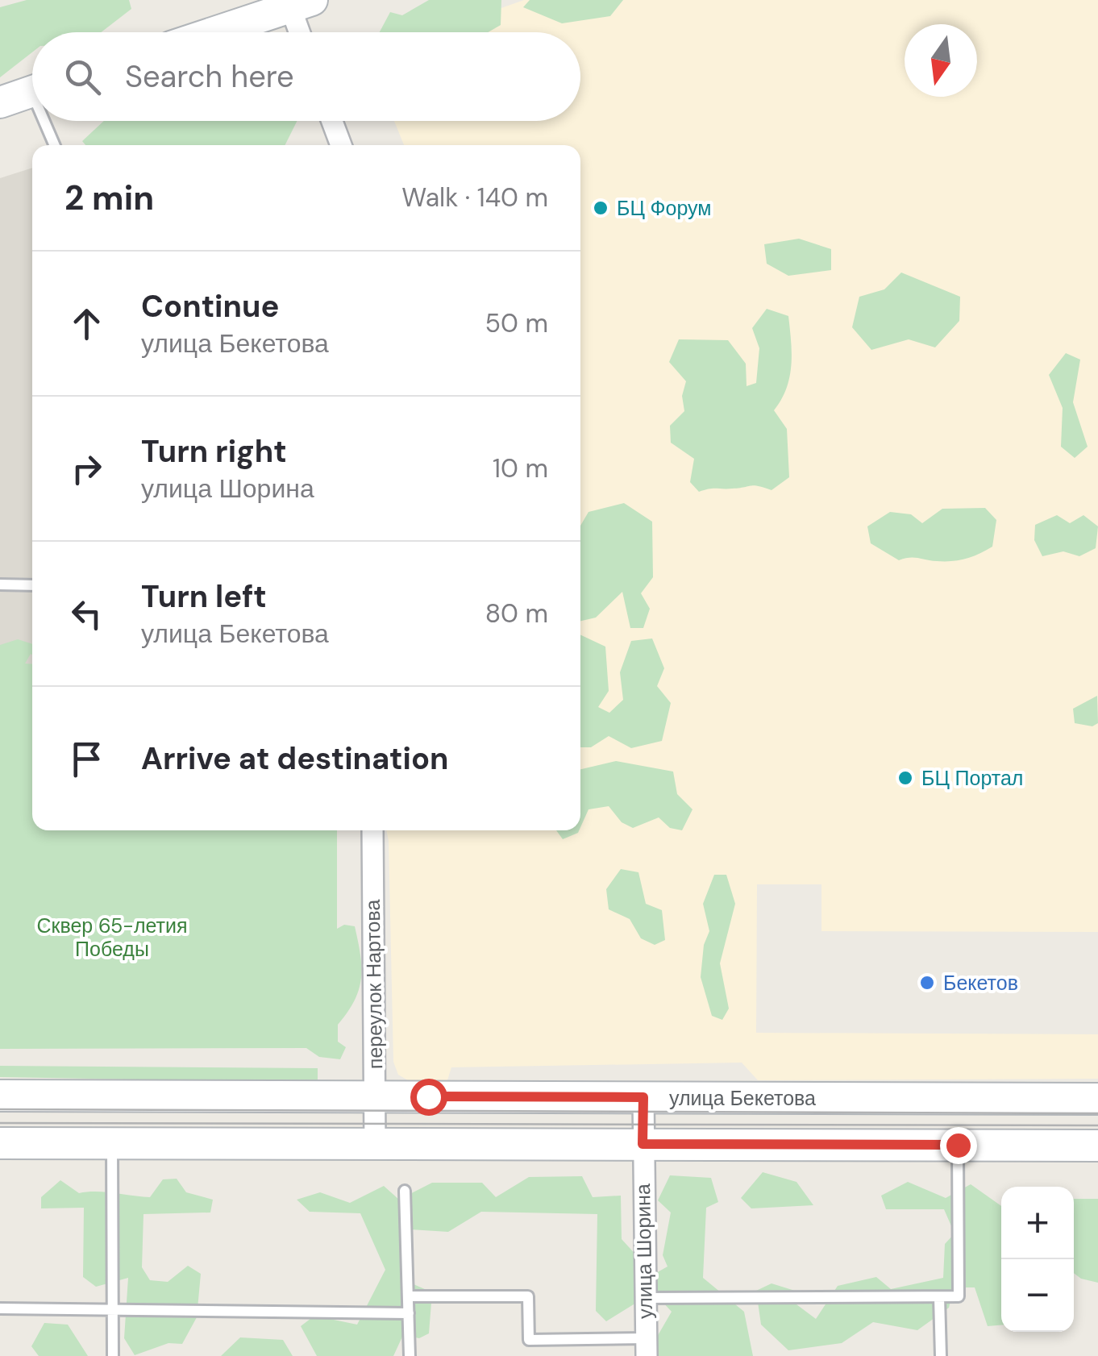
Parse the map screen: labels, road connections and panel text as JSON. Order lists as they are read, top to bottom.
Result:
{
  "streets": {
    "main road": ["улица Бекетова"],
    "street": ["переулок Нартова", "улица Шорина"]
  },
  "crossings": [
    ["переулок Нартова", "улица Бекетова"],
    ["улица Бекетова", "улица Шорина"]
  ],
  "parks": ["Сквер 65-летия Победы"],
  "places": ["БЦ Форум", "БЦ Портал", "Бекетов"],
  "north": "bottom",
  "page": {
    "search": "Search here",
    "heading": ["2 min", "Walk · 140 m"],
    "list": [
      ["Continue", "улица Бекетова", "50 m"],
      ["Turn right", "улица Шорина", "10 m"],
      ["Turn left", "улица Бекетова", "80 m"],
      "Arrive at destination"
    ],
    "map_buttons": ["+", "−"]
  }
}
